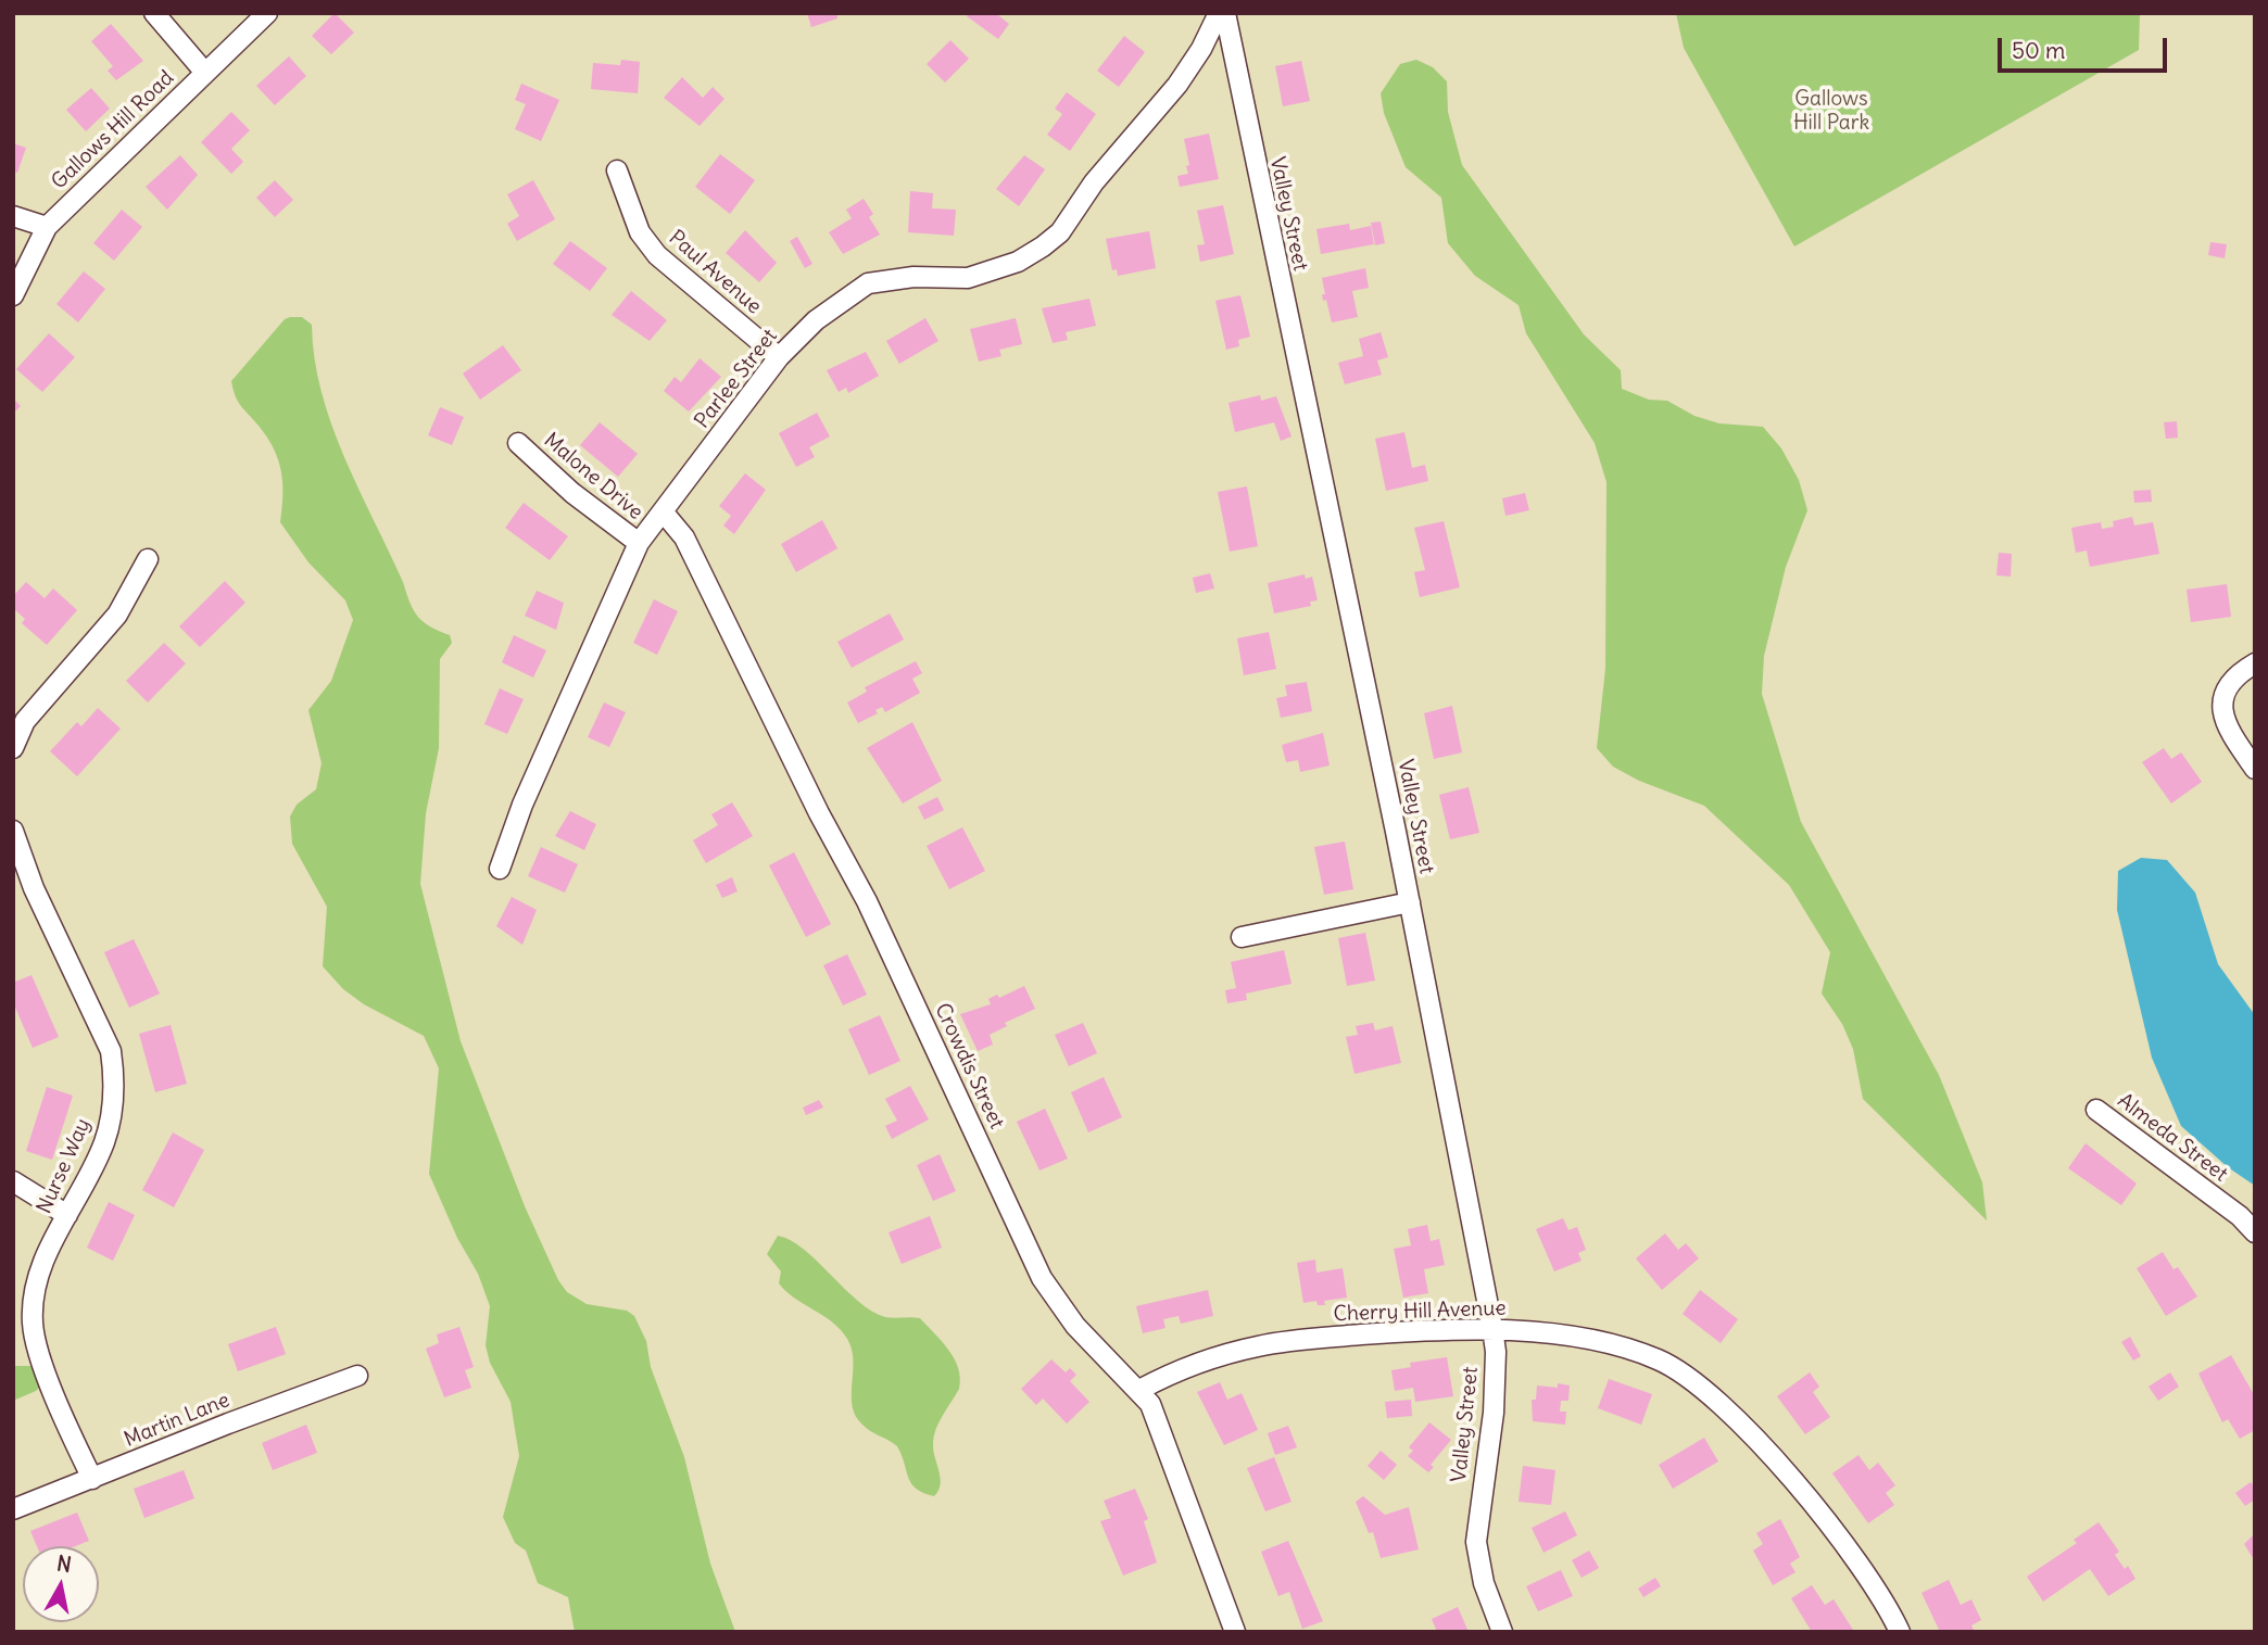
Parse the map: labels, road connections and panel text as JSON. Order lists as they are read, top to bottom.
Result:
{
  "streets": {
    "street": [
      "Gallows Hill Road",
      "Valley Street",
      "Paul Avenue",
      "Parlee Street",
      "Malone Drive",
      "Crowdis Street",
      "Almeda Street",
      "Nurse Way",
      "Cherry Hill Avenue",
      "Martin Lane"
    ]
  },
  "crossings": [
    ["Valley Street", "Cherry Hill Avenue"],
    ["Paul Avenue", "Parlee Street"],
    ["Parlee Street", "Malone Drive"],
    ["Parlee Street", "Crowdis Street"],
    ["Crowdis Street", "Cherry Hill Avenue"],
    ["Nurse Way", "Martin Lane"]
  ],
  "parks": ["Gallows Hill Park"],
  "scale_bar": "50 m",
  "north": "top"
}
